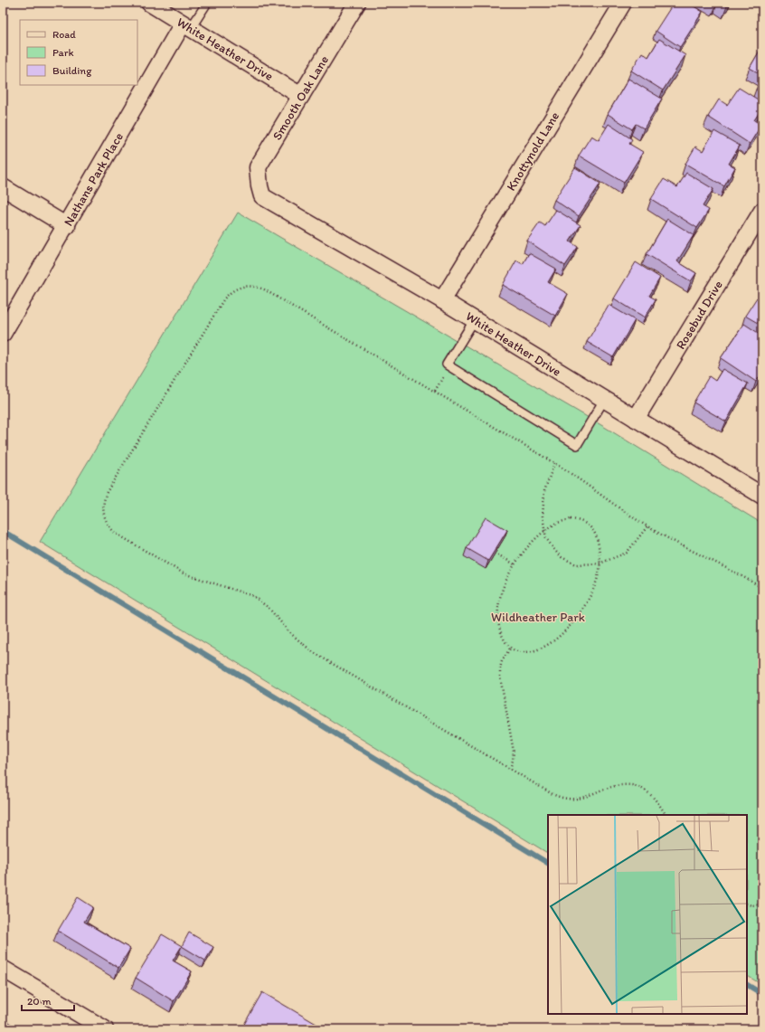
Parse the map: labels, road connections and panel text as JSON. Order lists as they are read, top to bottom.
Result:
{
  "streets": {
    "street": [
      "White Heather Drive",
      "Smooth Oak Lane",
      "Knottynold Lane",
      "Nathans Park Place",
      "Rosebud Drive"
    ]
  },
  "crossings": [
    ["White Heather Drive", "Smooth Oak Lane"],
    ["White Heather Drive", "Knottynold Lane"],
    ["White Heather Drive", "Nathans Park Place"],
    ["White Heather Drive", "Rosebud Drive"]
  ],
  "parks": ["Wildheather Park"],
  "legend": ["Road", "Park", "Building"],
  "scale_bar": "20 m"
}
